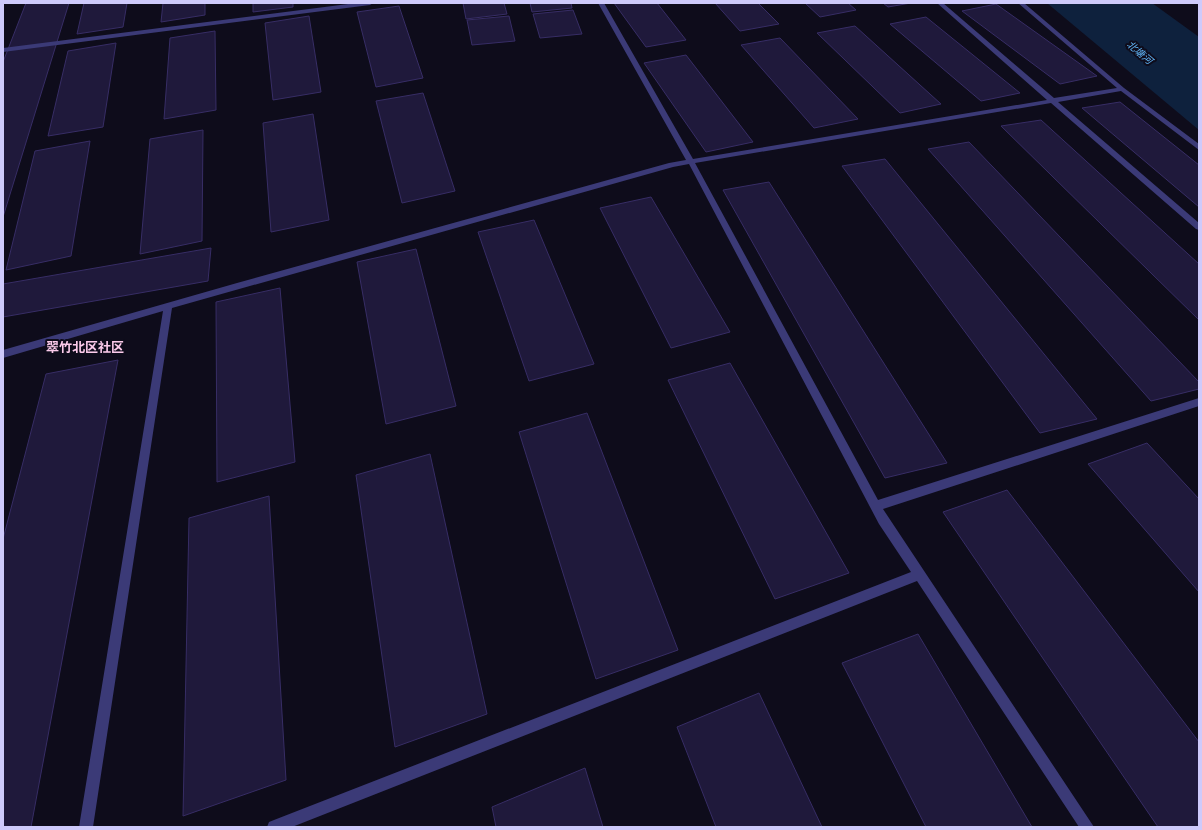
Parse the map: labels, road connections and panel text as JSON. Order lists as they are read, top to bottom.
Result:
{
  "districts": ["翠竹北区社区"],
  "water": ["北塘河"]
}
